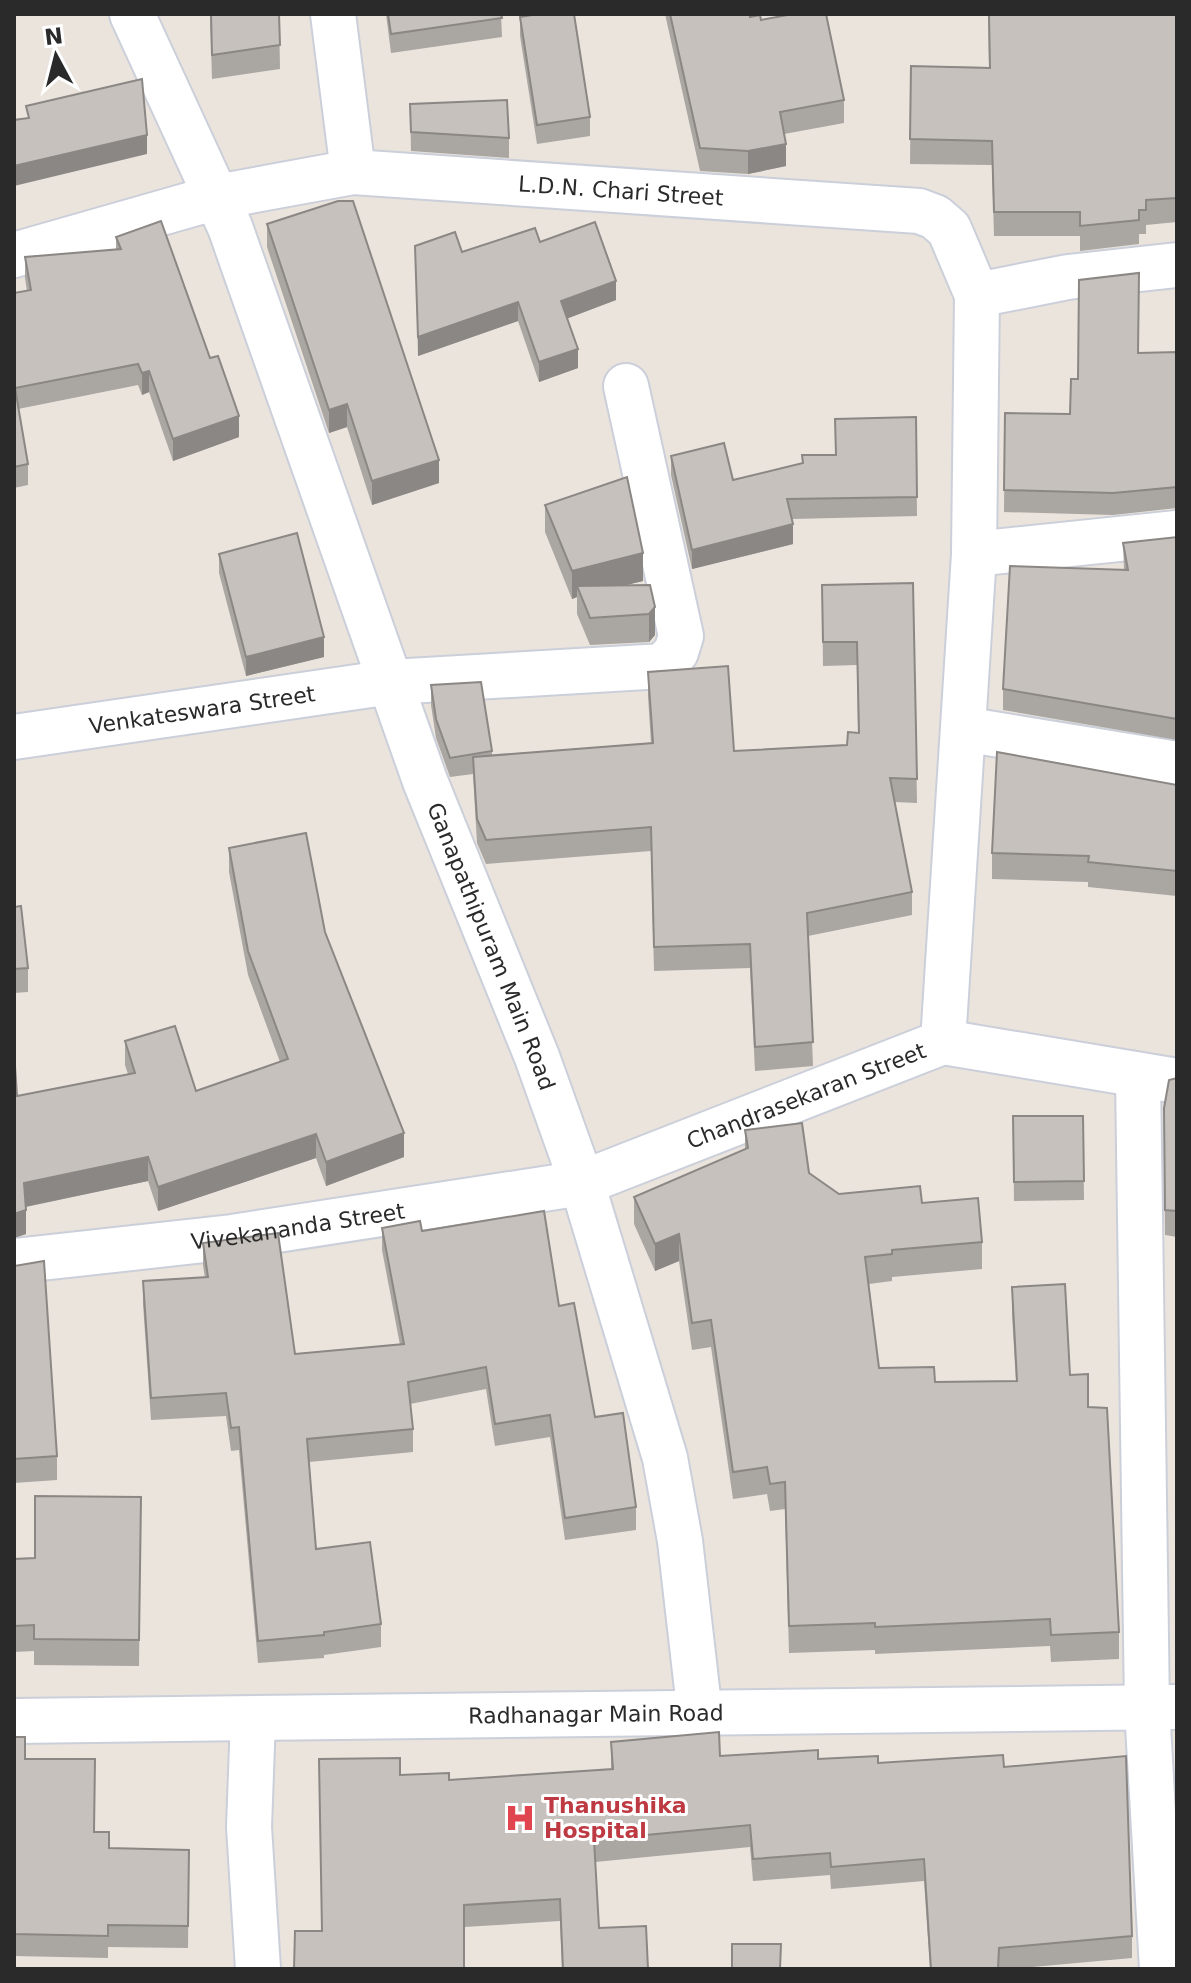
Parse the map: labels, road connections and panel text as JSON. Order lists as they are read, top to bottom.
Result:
{
  "streets": {
    "street": [
      "L.D.N. Chari Street",
      "Venkateswara Street",
      "Ganapathipuram Main Road",
      "Chandrasekaran Street",
      "Vivekananda Street",
      "Radhanagar Main Road"
    ]
  },
  "crossings": [
    ["L.D.N. Chari Street", "Ganapathipuram Main Road"],
    ["Venkateswara Street", "Ganapathipuram Main Road"],
    ["Ganapathipuram Main Road", "Chandrasekaran Street"],
    ["Ganapathipuram Main Road", "Vivekananda Street"],
    ["Ganapathipuram Main Road", "Radhanagar Main Road"],
    ["Chandrasekaran Street", "Vivekananda Street"]
  ],
  "places": {
    "hospital": ["Thanushika Hospital"]
  },
  "north": "top"
}
